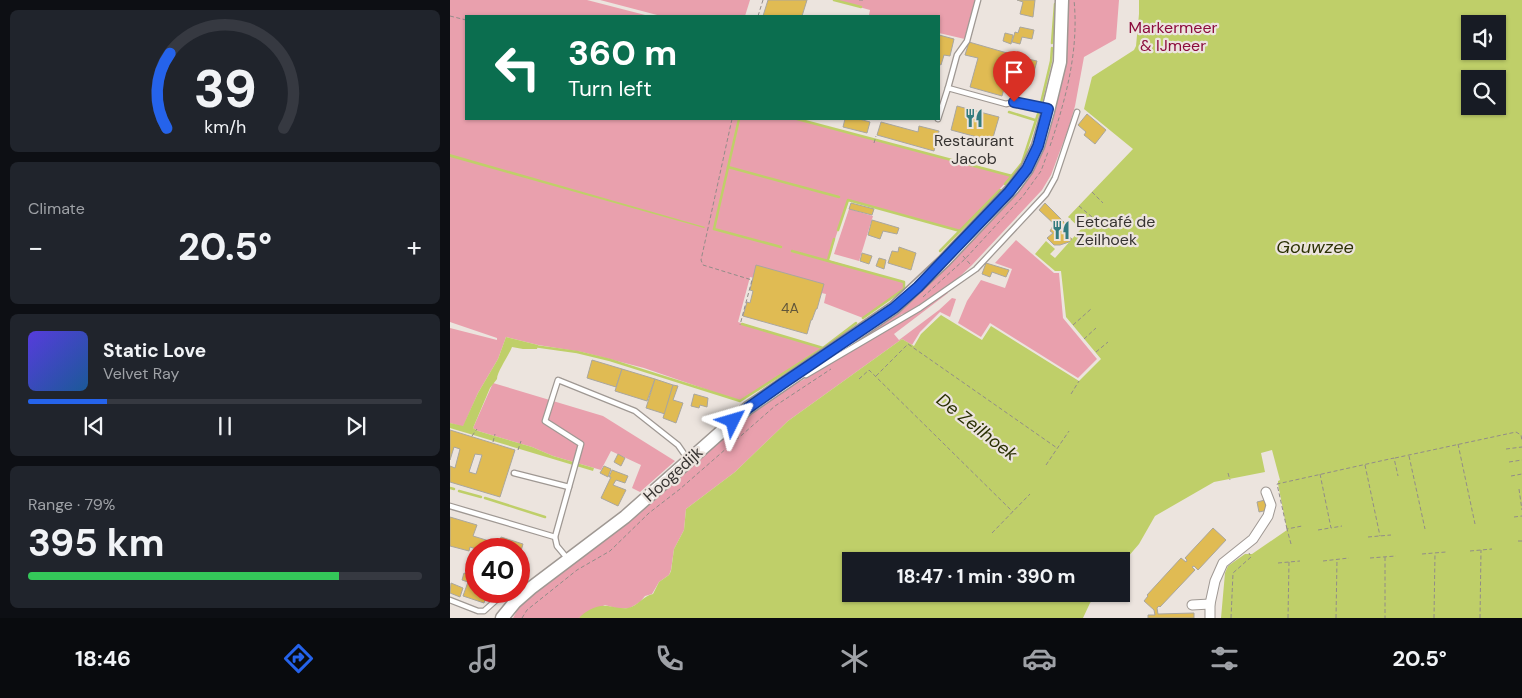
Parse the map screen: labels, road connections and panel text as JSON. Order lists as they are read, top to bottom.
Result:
{
  "streets": {
    "street": ["Hoogedijk"]
  },
  "water": ["Gouwzee", "De Zeilhoek"],
  "parks": ["Markermeer & IJmeer"],
  "places": {
    "restaurant": ["Restaurant Jacob", "Eetcafé de Zeilhoek"]
  },
  "house_numbers": ["4A"],
  "page": {
    "turn": ["360 m", "Turn left"],
    "tile": [
      "Climate",
      ["Range · 79%", "395 km"]
    ],
    "heat": ["−", "20.5°", "+"],
    "song": ["Static Love", "Velvet Ray"],
    "limit": "40",
    "trip": "18:47 · 1 min · 390 m",
    "tabs": ["18:46", "20.5°"],
    "gauge": ["39", "km/h"]
  }
}
